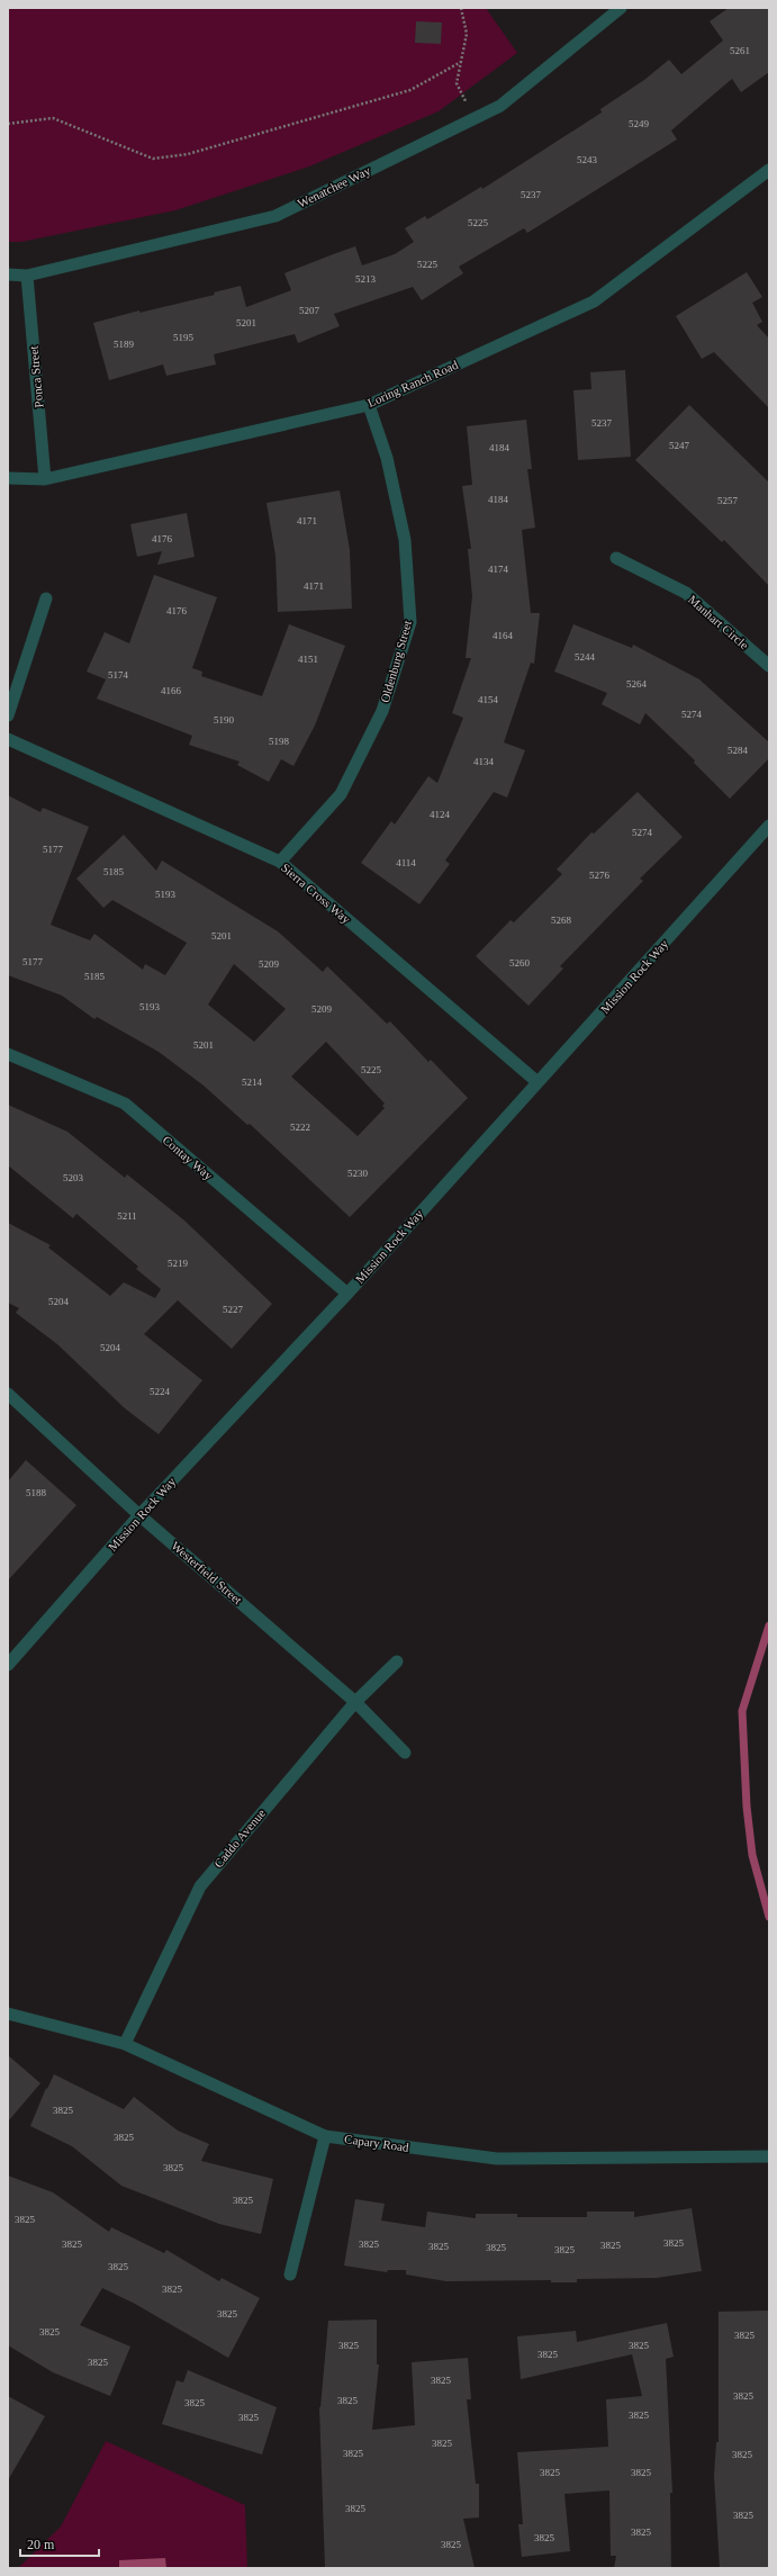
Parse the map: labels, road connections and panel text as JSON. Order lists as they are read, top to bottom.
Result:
{
  "streets": {
    "street": [
      "Wenatchee Way",
      "Ponca Street",
      "Loring Ranch Road",
      "Manhart Circle",
      "Oldenburg Street",
      "Sierra Cross Way",
      "Mission Rock Way",
      "Contay Way",
      "Westerfield Street",
      "Caddo Avenue",
      "Capary Road"
    ]
  },
  "crossings": [
    ["Wenatchee Way", "Ponca Street"],
    ["Ponca Street", "Loring Ranch Road"],
    ["Loring Ranch Road", "Oldenburg Street"],
    ["Oldenburg Street", "Sierra Cross Way"],
    ["Sierra Cross Way", "Mission Rock Way"],
    ["Mission Rock Way", "Contay Way"],
    ["Mission Rock Way", "Westerfield Street"],
    ["Westerfield Street", "Caddo Avenue"],
    ["Caddo Avenue", "Capary Road"]
  ],
  "house_numbers": [
    "5261",
    "5249",
    "5243",
    "5237",
    "5225",
    "5225",
    "5213",
    "5207",
    "5201",
    "5195",
    "5189",
    "5237",
    "5247",
    "4184",
    "4184",
    "5257",
    "4171",
    "4176",
    "4174",
    "4171",
    "4176",
    "4164",
    "5244",
    "4151",
    "5174",
    "5264",
    "4166",
    "4154",
    "5274",
    "5190",
    "5198",
    "5284",
    "4134",
    "4124",
    "5274",
    "5177",
    "4114",
    "5185",
    "5276",
    "5193",
    "5268",
    "5201",
    "5177",
    "5260",
    "5209",
    "5185",
    "5193",
    "5209",
    "5201",
    "5225",
    "5214",
    "5222",
    "5230",
    "5203",
    "5211",
    "5219",
    "5204",
    "5227",
    "5204",
    "5224",
    "5188",
    "3825",
    "3825",
    "3825",
    "3825",
    "3825",
    "3825",
    "3825",
    "3825",
    "3825",
    "3825",
    "3825",
    "3825",
    "3825",
    "3825",
    "3825",
    "3825",
    "3825",
    "3825",
    "3825",
    "3825",
    "3825",
    "3825",
    "3825",
    "3825",
    "3825",
    "3825",
    "3825",
    "3825",
    "3825",
    "3825",
    "3825",
    "3825",
    "3825",
    "3825",
    "3825",
    "3825",
    "3825"
  ],
  "scale_bar": "20 m"
}
